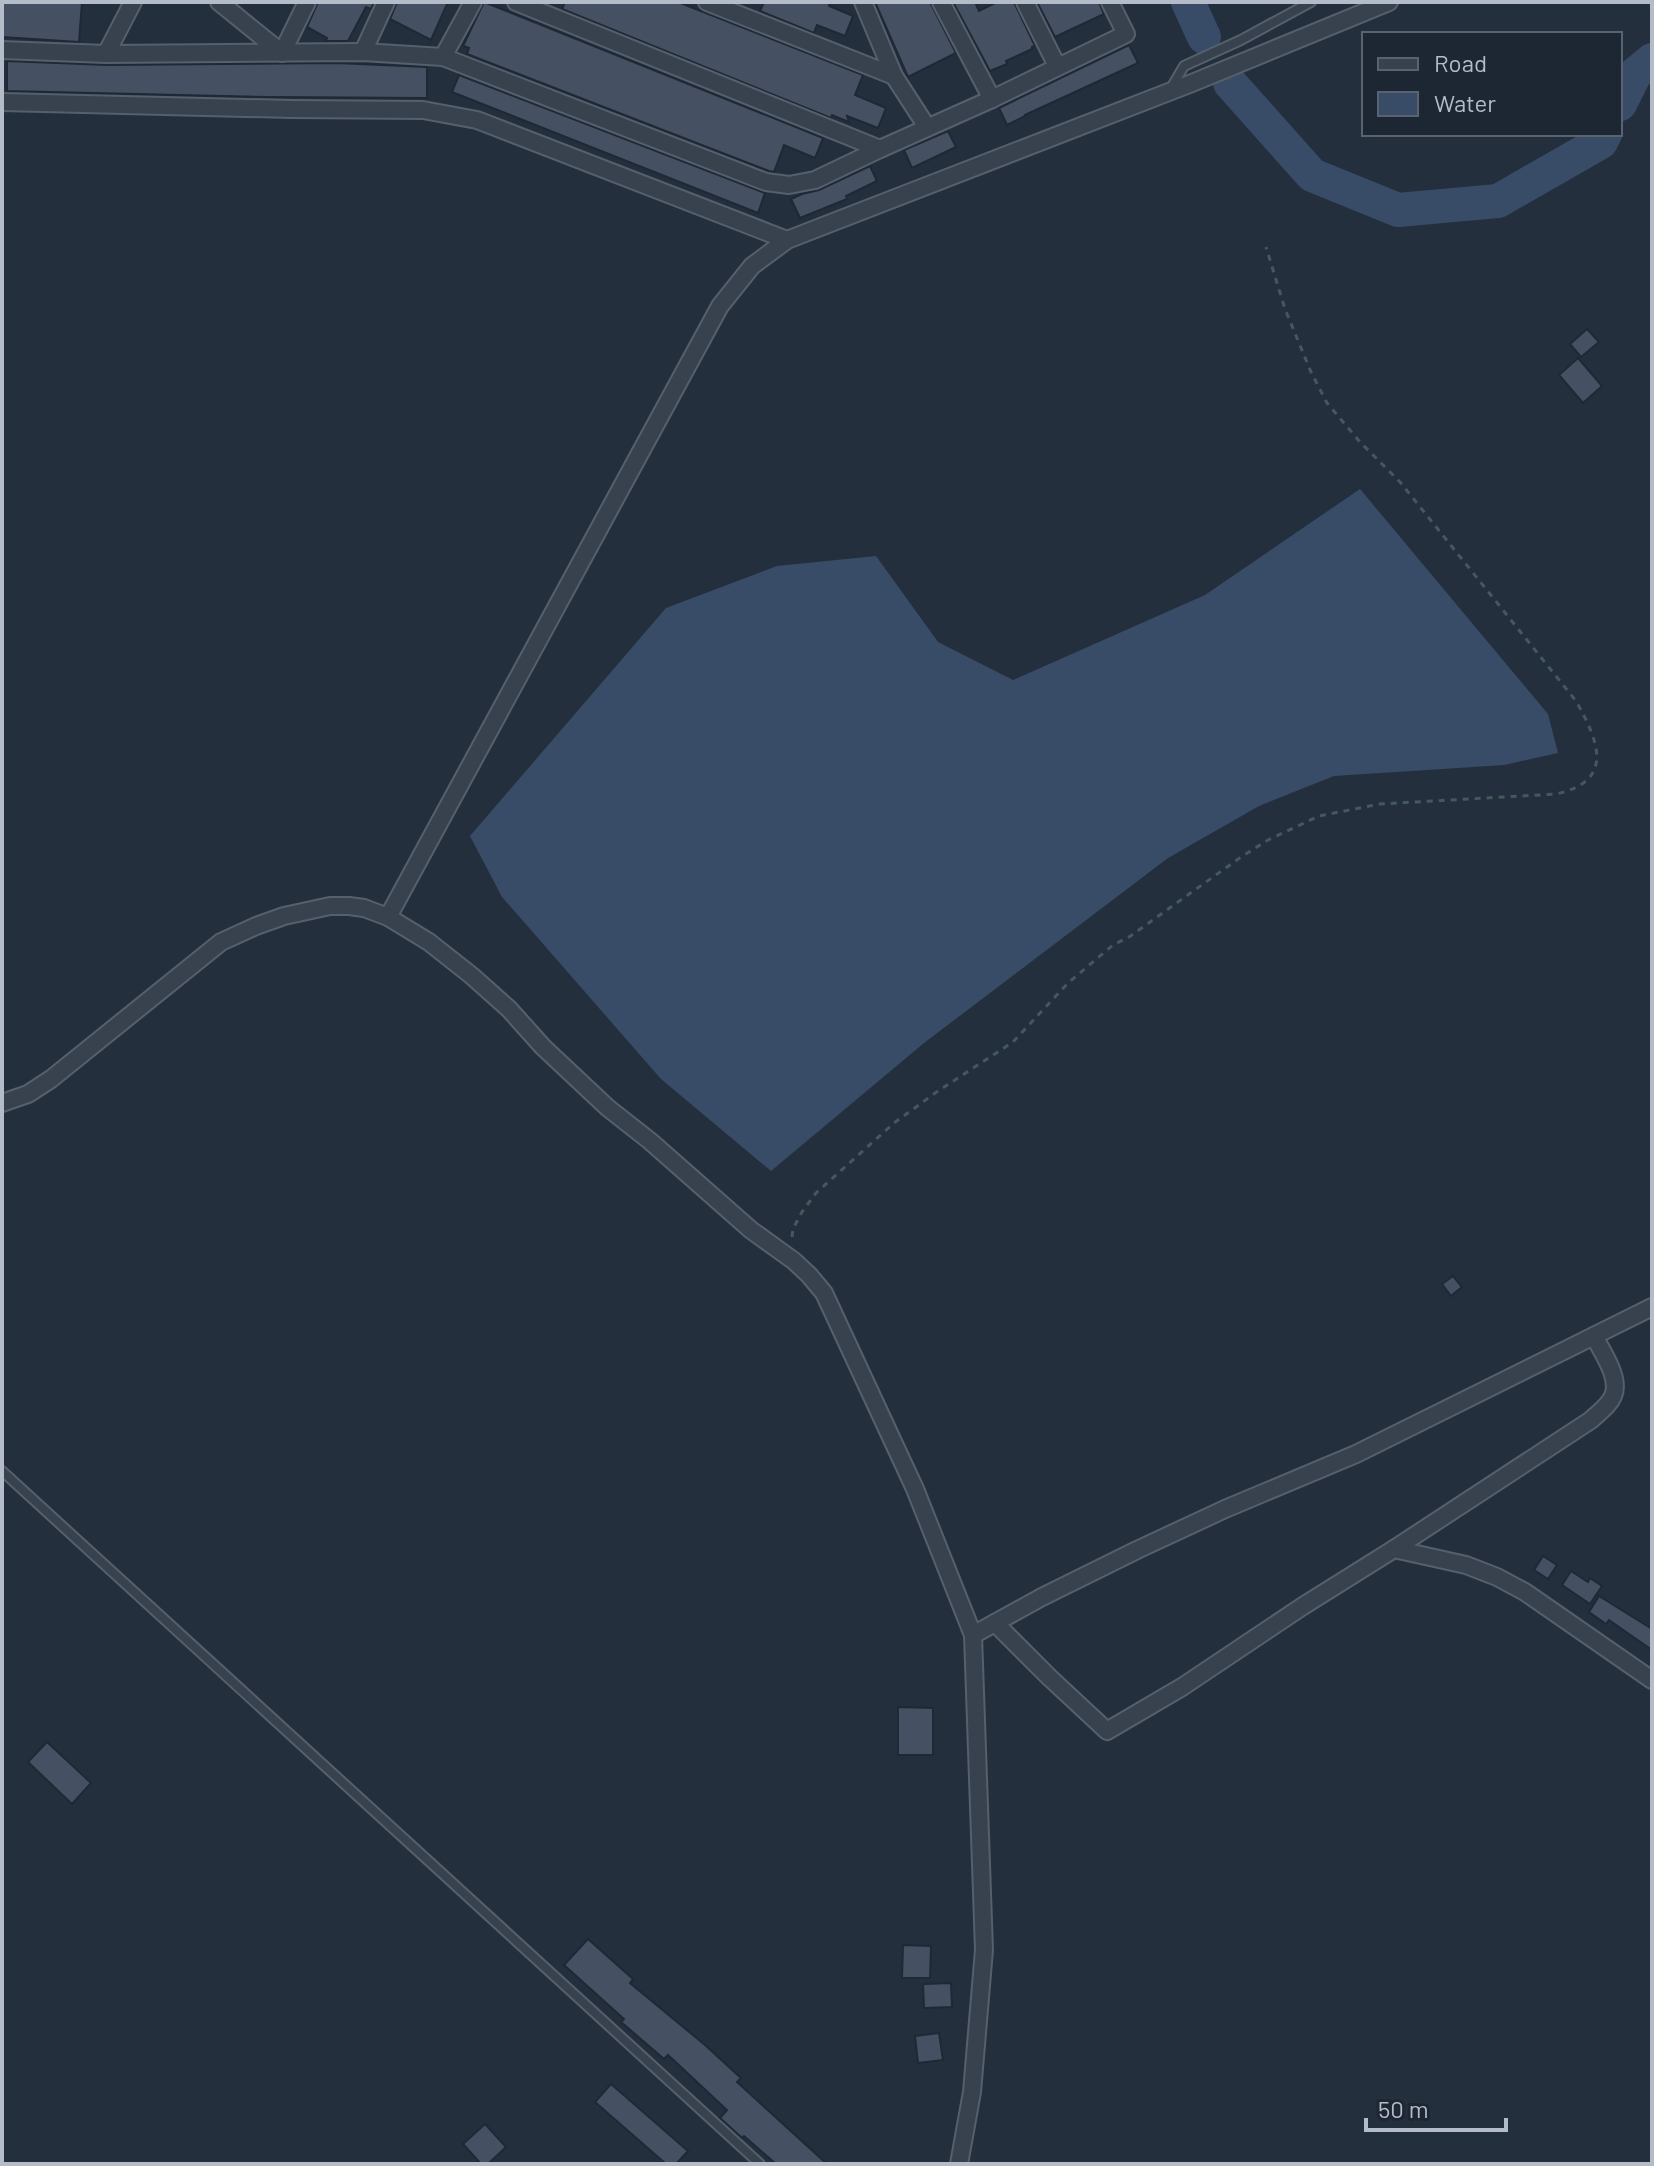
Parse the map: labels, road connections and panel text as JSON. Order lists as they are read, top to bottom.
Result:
{
  "legend": ["Road", "Water"],
  "scale_bar": "50 m"
}
